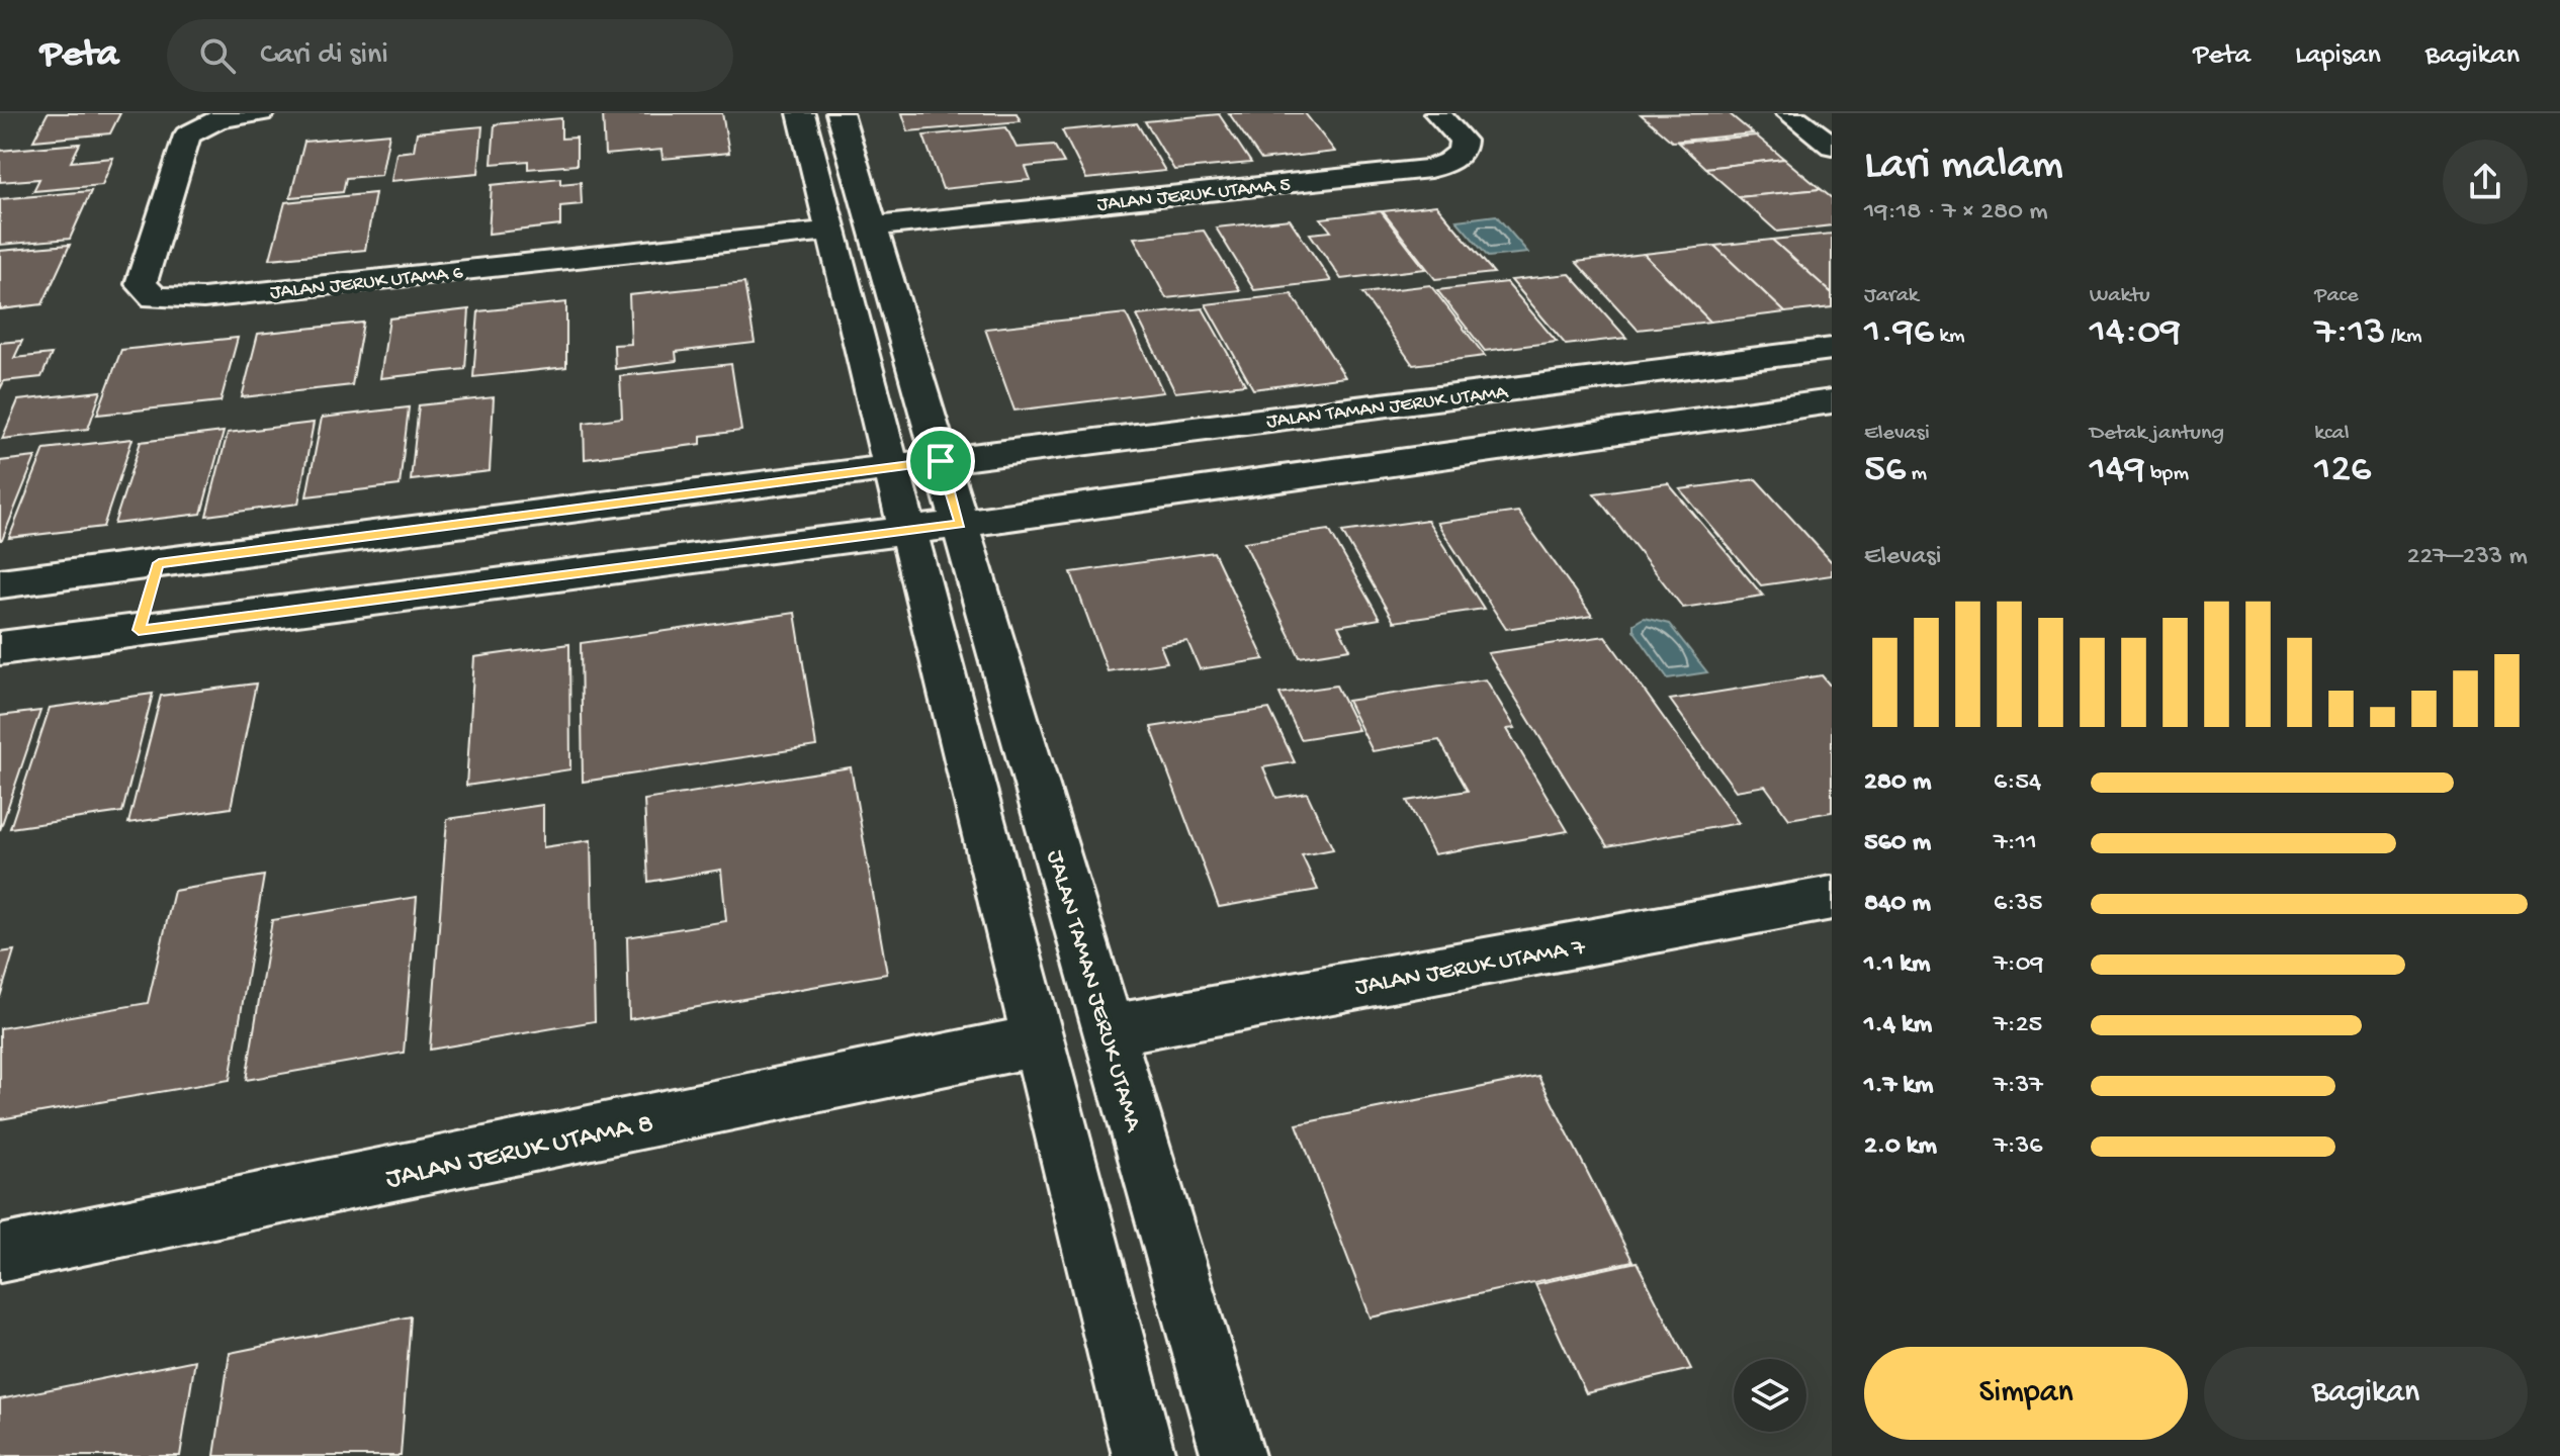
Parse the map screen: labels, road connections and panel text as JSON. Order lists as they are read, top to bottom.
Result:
{
  "streets": {
    "street": [
      "JALAN JERUK UTAMA 5",
      "JALAN JERUK UTAMA 6",
      "JALAN TAMAN JERUK UTAMA",
      "JALAN JERUK UTAMA 7",
      "JALAN JERUK UTAMA 8"
    ]
  },
  "crossings": [
    ["JALAN JERUK UTAMA 5", "JALAN JERUK UTAMA 6"],
    ["JALAN JERUK UTAMA 5", "JALAN TAMAN JERUK UTAMA"],
    ["JALAN JERUK UTAMA 6", "JALAN TAMAN JERUK UTAMA"],
    ["JALAN TAMAN JERUK UTAMA", "JALAN JERUK UTAMA 7"],
    ["JALAN TAMAN JERUK UTAMA", "JALAN JERUK UTAMA 8"]
  ],
  "page": {
    "header": "Peta",
    "search": "Cari di sini",
    "nav": ["Peta", "Lapisan", "Bagikan"],
    "heading": ["Lari malam", "19:18 · 7 × 280 m"],
    "stats": [
      ["Jarak", "1.96 km"],
      ["Waktu", "14:09"],
      ["Pace", "7:13 /km"],
      ["Elevasi", "56 m"],
      ["Detak jantung", "149 bpm"],
      ["kcal", "126"]
    ],
    "chart": ["Elevasi", "227–233 m"],
    "list": [
      {
        "name": "280 m",
        "note": "6:54"
      },
      {
        "name": "560 m",
        "note": "7:11"
      },
      {
        "name": "840 m",
        "note": "6:35"
      },
      {
        "name": "1.1 km",
        "note": "7:09"
      },
      {
        "name": "1.4 km",
        "note": "7:25"
      },
      {
        "name": "1.7 km",
        "note": "7:37"
      },
      {
        "name": "2.0 km",
        "note": "7:36"
      }
    ],
    "buttons": ["Simpan", "Bagikan"]
  }
}
